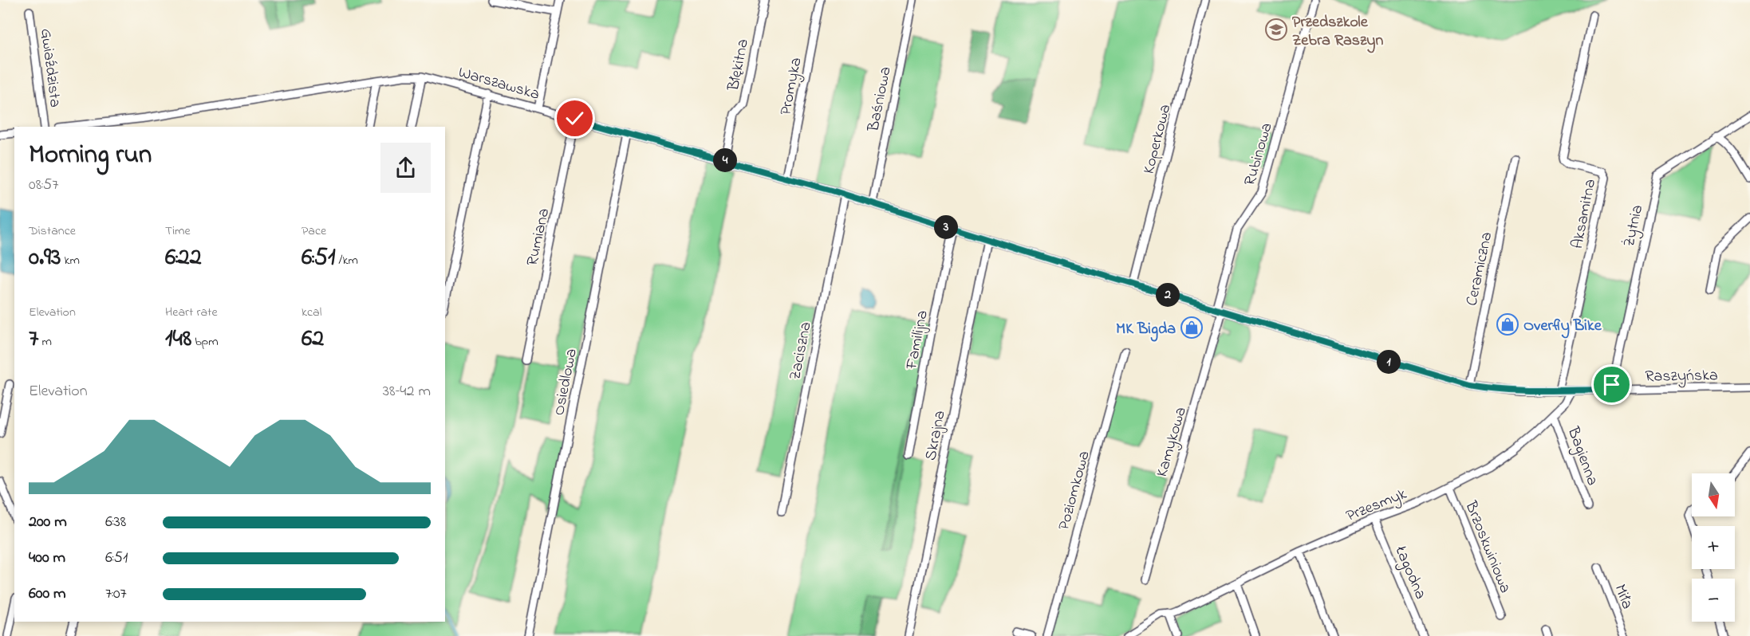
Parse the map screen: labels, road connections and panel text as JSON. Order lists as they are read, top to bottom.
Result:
{
  "streets": {
    "street": [
      "Błękitna",
      "Gwiaździsta",
      "Warszawska",
      "Promyka",
      "Baśniowa",
      "Koperkowa",
      "Rubinowa",
      "Aksamitna",
      "Żytnia",
      "Rumiana",
      "Ceramiczna",
      "Familijna",
      "Zaciszna",
      "Raszyńska",
      "Osiedlowa",
      "Skrajna",
      "Kamykowa",
      "Bagienna",
      "Poziomkowa",
      "Przesmyk",
      "Brzoskwiniowa",
      "Łagodna",
      "Miła"
    ]
  },
  "crossings": [
    ["Błękitna", "Warszawska"],
    ["Warszawska", "Promyka"],
    ["Warszawska", "Baśniowa"],
    ["Warszawska", "Rumiana"],
    ["Warszawska", "Familijna"],
    ["Warszawska", "Zaciszna"],
    ["Warszawska", "Raszyńska"],
    ["Warszawska", "Osiedlowa"],
    ["Warszawska", "Skrajna"],
    ["Koperkowa", "Raszyńska"],
    ["Rubinowa", "Raszyńska"],
    ["Rubinowa", "Kamykowa"],
    ["Aksamitna", "Raszyńska"],
    ["Żytnia", "Raszyńska"],
    ["Ceramiczna", "Raszyńska"],
    ["Raszyńska", "Kamykowa"],
    ["Raszyńska", "Przesmyk"],
    ["Bagienna", "Przesmyk"],
    ["Przesmyk", "Brzoskwiniowa"],
    ["Przesmyk", "Łagodna"]
  ],
  "places": {
    "school or university": ["Przedszkole Zebra Raszyn"],
    "shop": ["Overfly Bike", "MK Bigda"]
  },
  "north": "bottom",
  "page": {
    "heading": ["Morning run", "08:57"],
    "pins": [
      "4",
      "3",
      "2",
      "1"
    ],
    "stats": [
      ["Distance", "0.93 km"],
      ["Time", "6:22"],
      ["Pace", "6:51 /km"],
      ["Elevation", "7 m"],
      ["Heart rate", "148 bpm"],
      ["kcal", "62"]
    ],
    "chart": ["Elevation", "38–42 m"],
    "map_buttons": ["+", "−"],
    "list": [
      {
        "name": "200 m",
        "note": "6:38"
      },
      {
        "name": "400 m",
        "note": "6:51"
      },
      {
        "name": "600 m",
        "note": "7:07"
      }
    ]
  }
}
